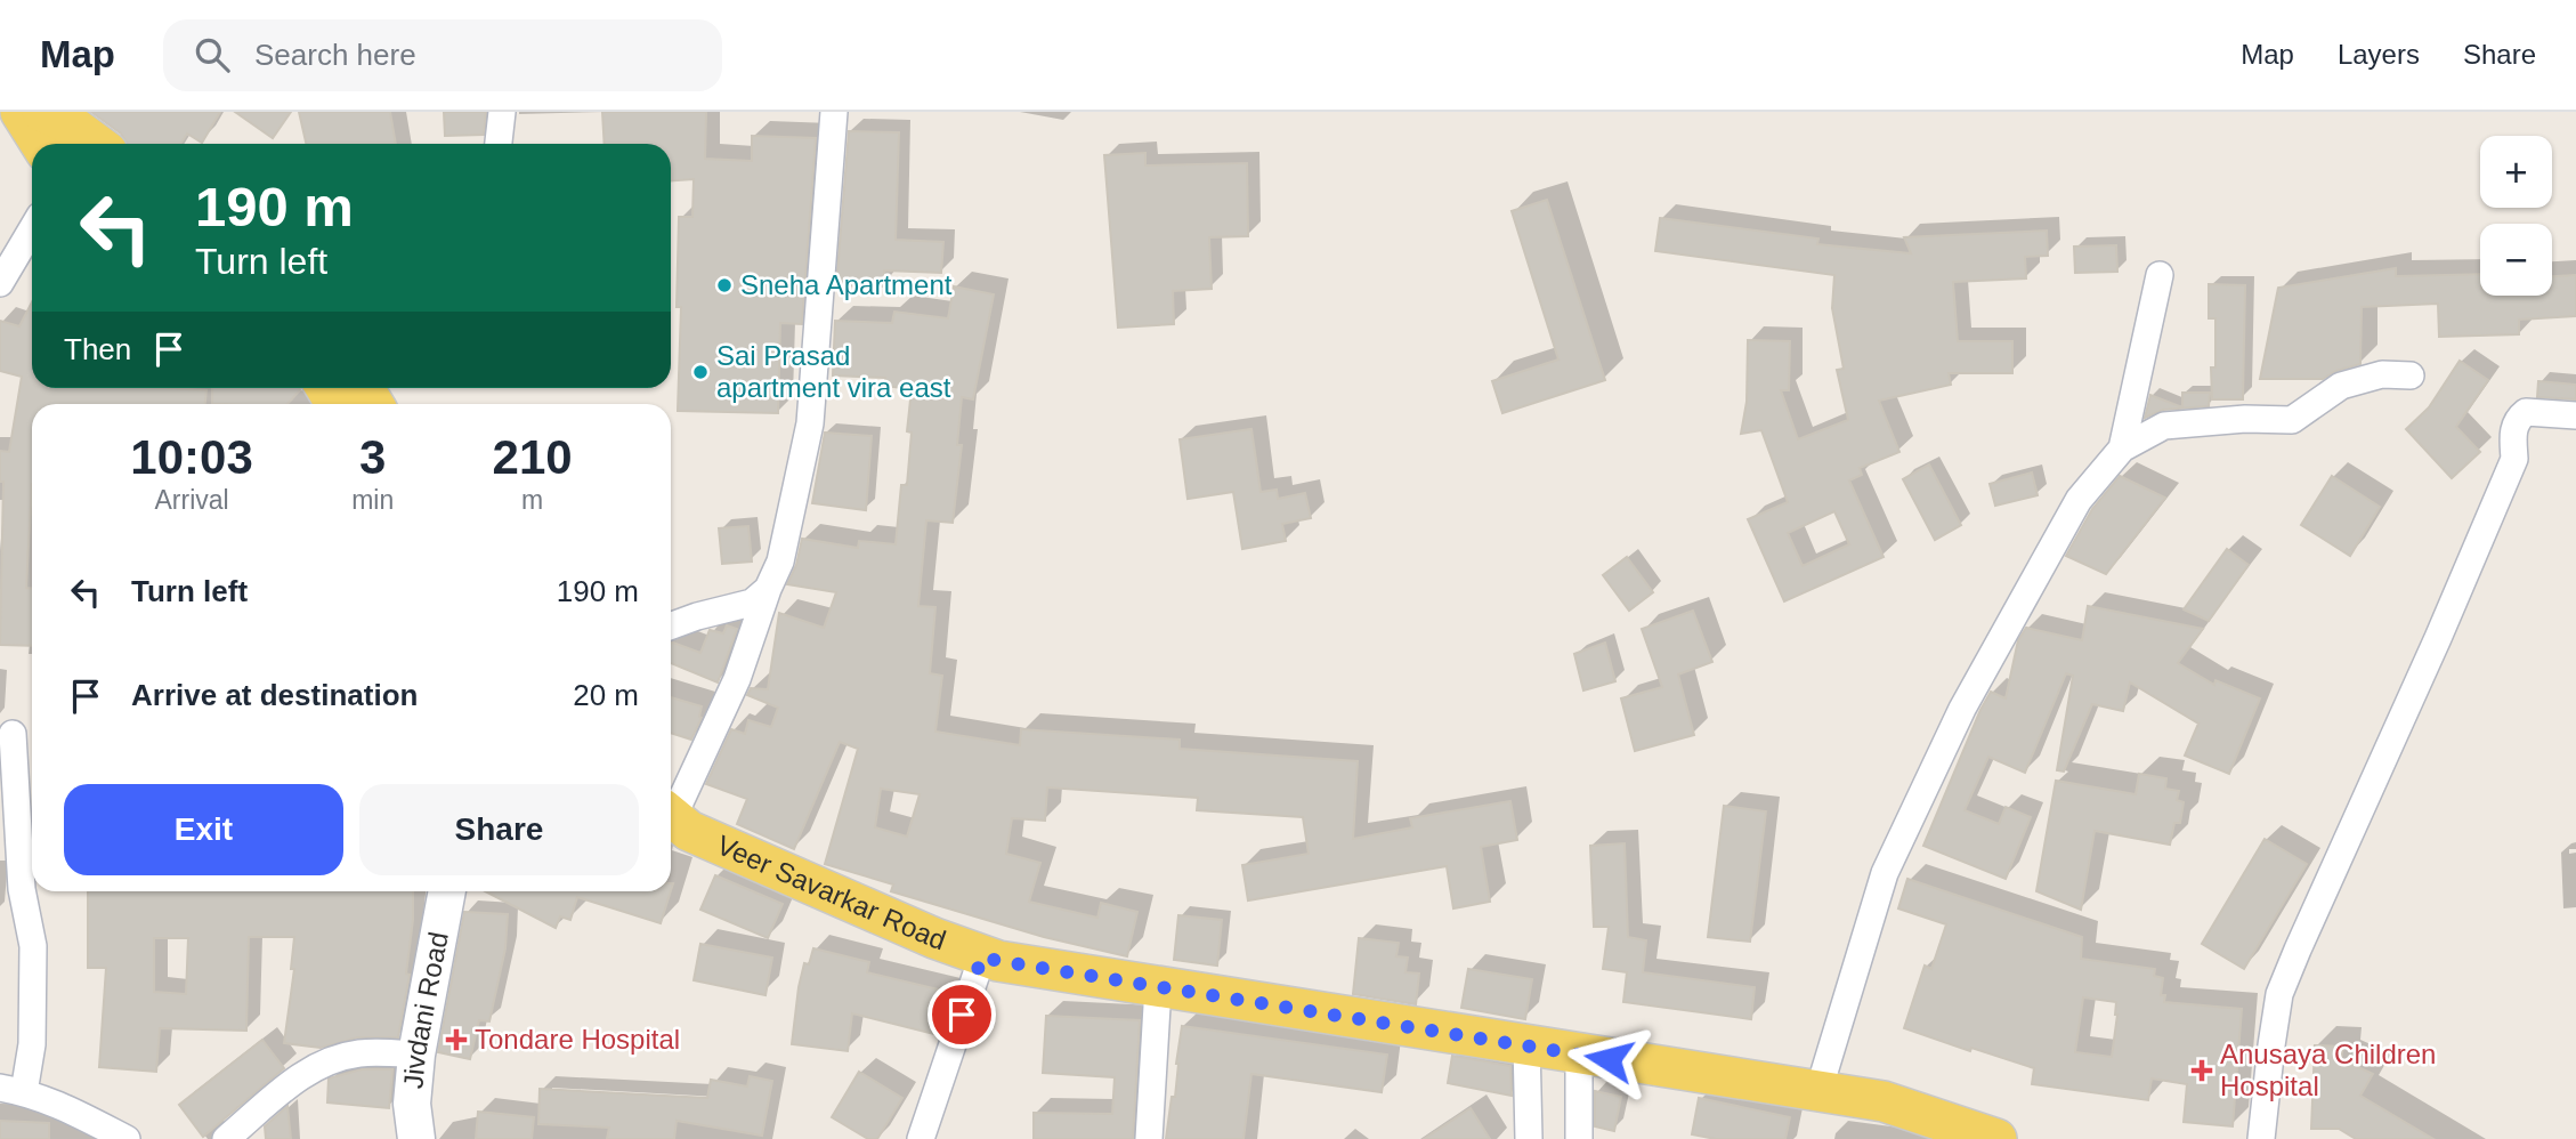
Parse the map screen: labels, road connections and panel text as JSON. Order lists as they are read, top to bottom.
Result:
{
  "streets": {
    "main road": ["Veer Savarkar Road", "Jivdani Road"]
  },
  "places": {
    "other": ["Sneha Apartment", "Sai Prasad apartment vira east"],
    "health": ["Tondare Hospital", "Anusaya Children Hospital"]
  },
  "page": {
    "header": "Map",
    "search": "Search here",
    "nav": ["Map", "Layers", "Share"],
    "map_buttons": ["+", "−"],
    "turn": ["190 m", "Turn left"],
    "then": "Then",
    "eta": [
      "10:03",
      "Arrival",
      "3",
      "min",
      "210",
      "m"
    ],
    "list": [
      {
        "name": "Turn left",
        "value": "190 m"
      },
      {
        "name": "Arrive at destination",
        "value": "20 m"
      }
    ],
    "buttons": ["Exit", "Share"]
  }
}
